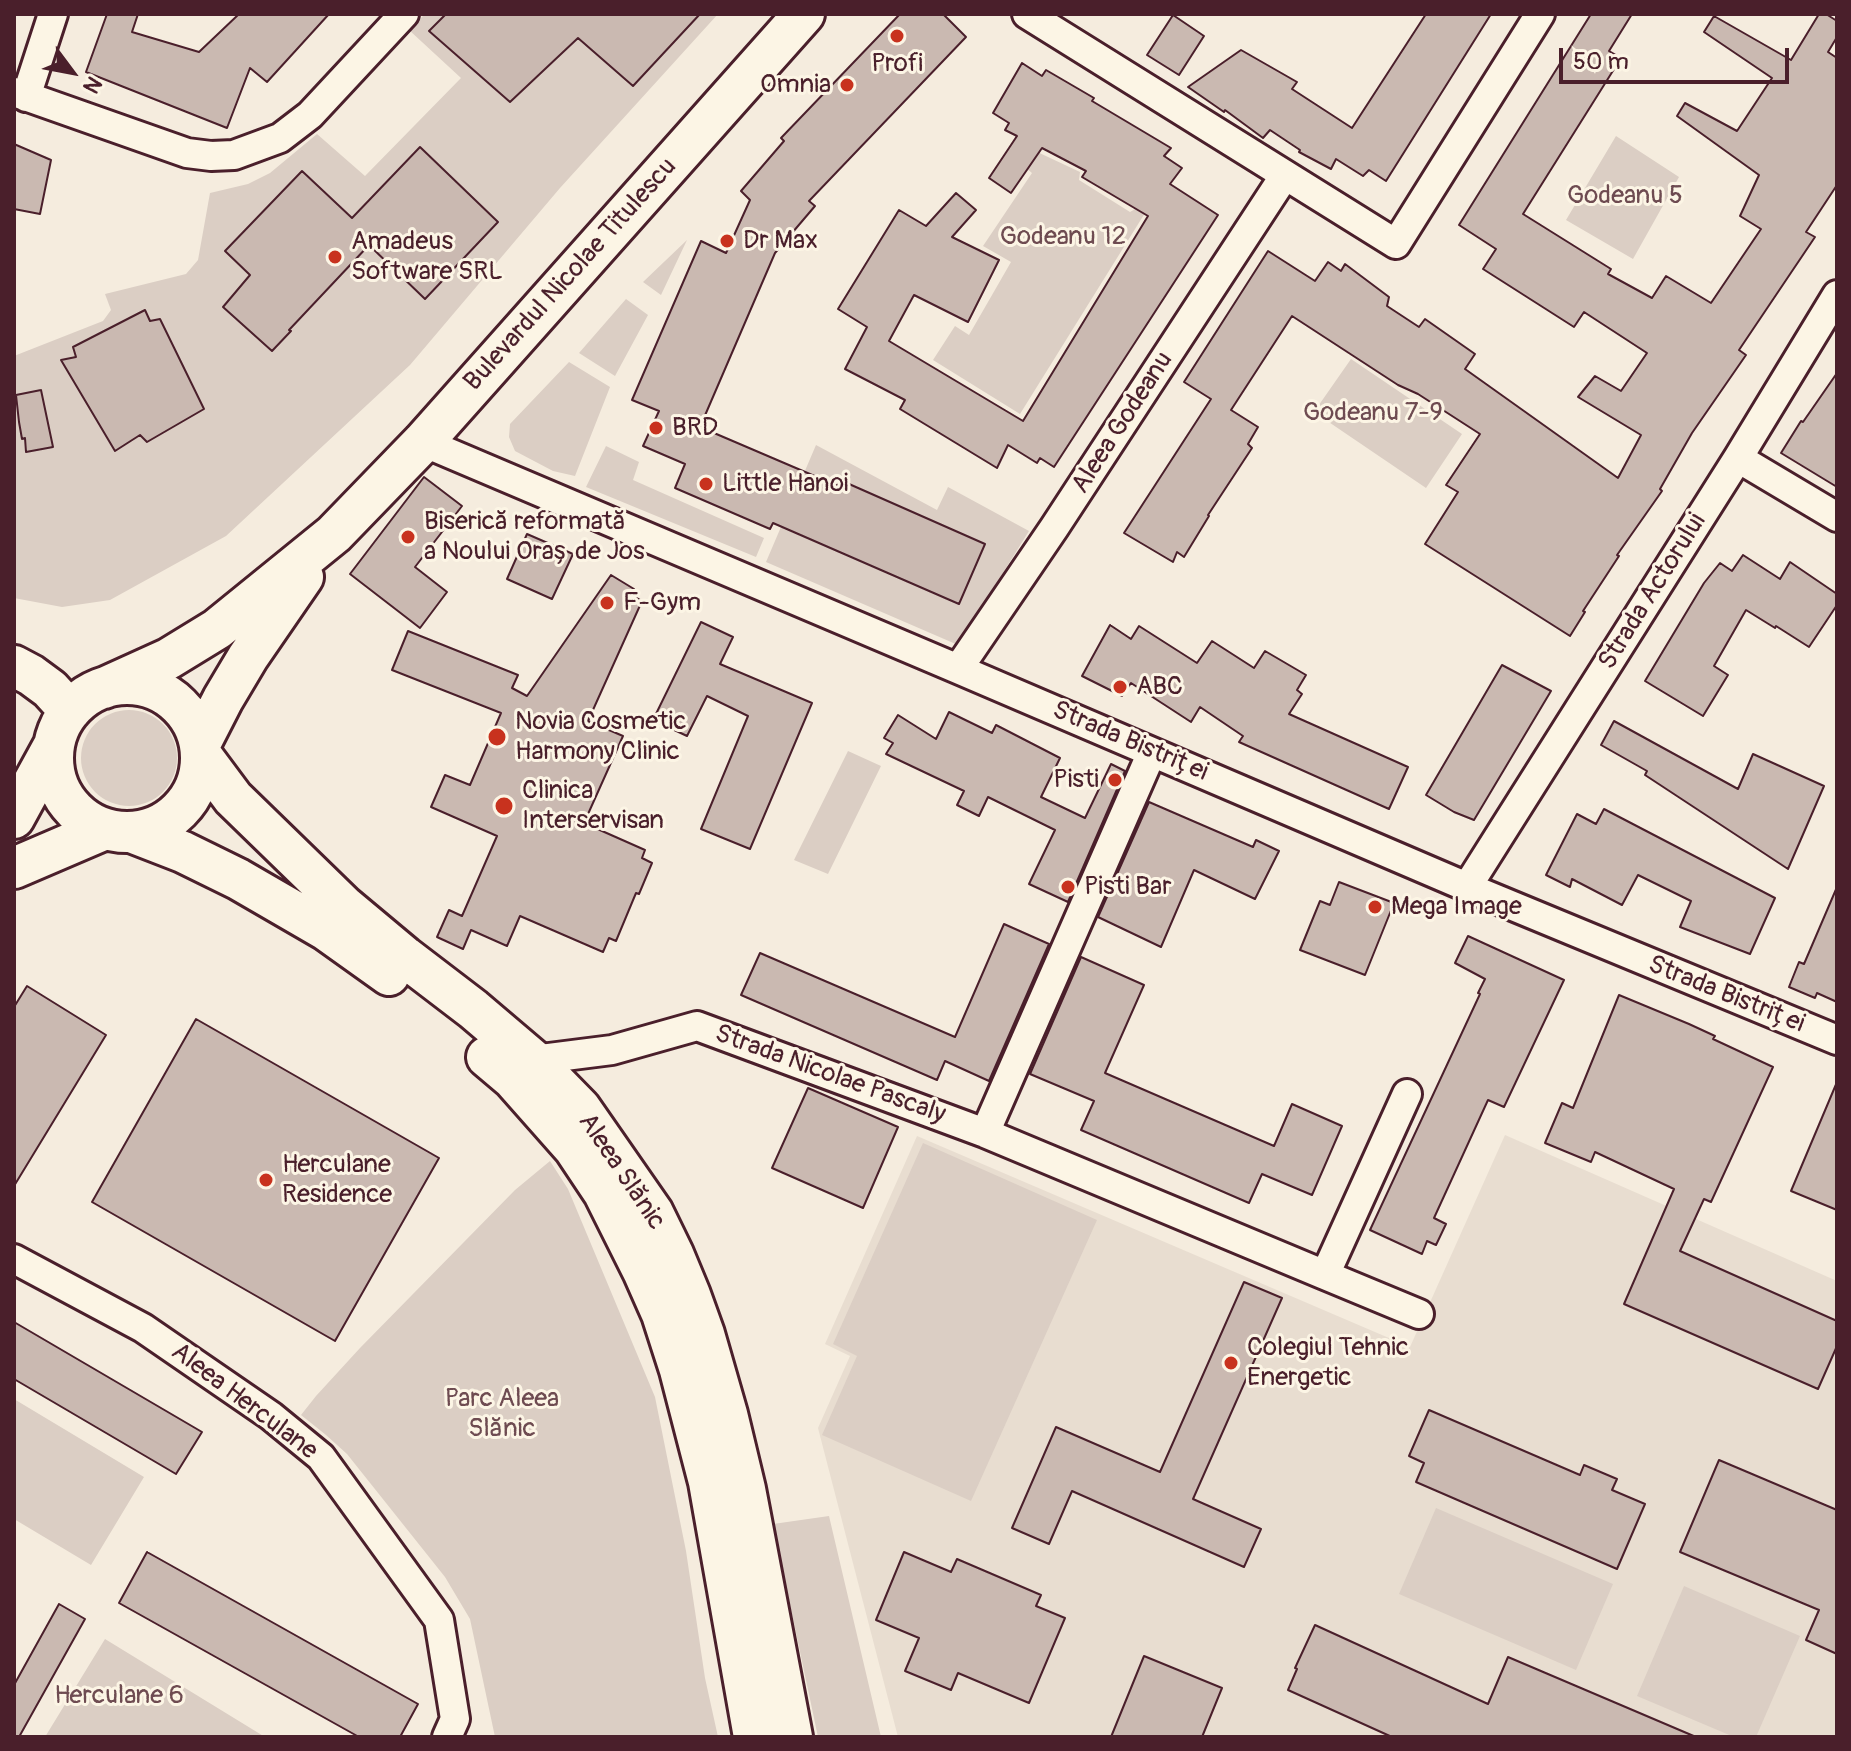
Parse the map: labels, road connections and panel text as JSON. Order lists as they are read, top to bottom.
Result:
{
  "streets": {
    "main road": ["Bulevardul Nicolae Titulescu", "Aleea Slănic"],
    "street": [
      "Aleea Godeanu",
      "Strada Actorului",
      "Strada Bistriței",
      "Strada Nicolae Pascaly",
      "Aleea Herculane"
    ]
  },
  "crossings": [
    ["Bulevardul Nicolae Titulescu", "Strada Bistriței"],
    ["Bulevardul Nicolae Titulescu", "Aleea Slănic"],
    ["Aleea Godeanu", "Strada Bistriței"],
    ["Strada Actorului", "Strada Bistriței"],
    ["Strada Nicolae Pascaly", "Aleea Slănic"]
  ],
  "parks": [
    "Godeanu 5",
    "Godeanu 12",
    "Godeanu 7-9",
    "Parc Aleea Slănic",
    "Herculane 6"
  ],
  "places": [
    "Profi",
    "Omnia",
    "Dr Max",
    "Amadeus Software SRL",
    "BRD",
    "Little Hanoi",
    "Biserică reformată a Noului Oraș de Jos",
    "F-Gym",
    "ABC",
    "Novia Cosmetic Harmony Clinic",
    "Pisti",
    "Clinica Interservisan",
    "Pisti Bar",
    "Mega Image",
    "Herculane Residence",
    "Colegiul Tehnic Energetic"
  ],
  "scale_bar": "50 m",
  "north": "bottom right"
}
